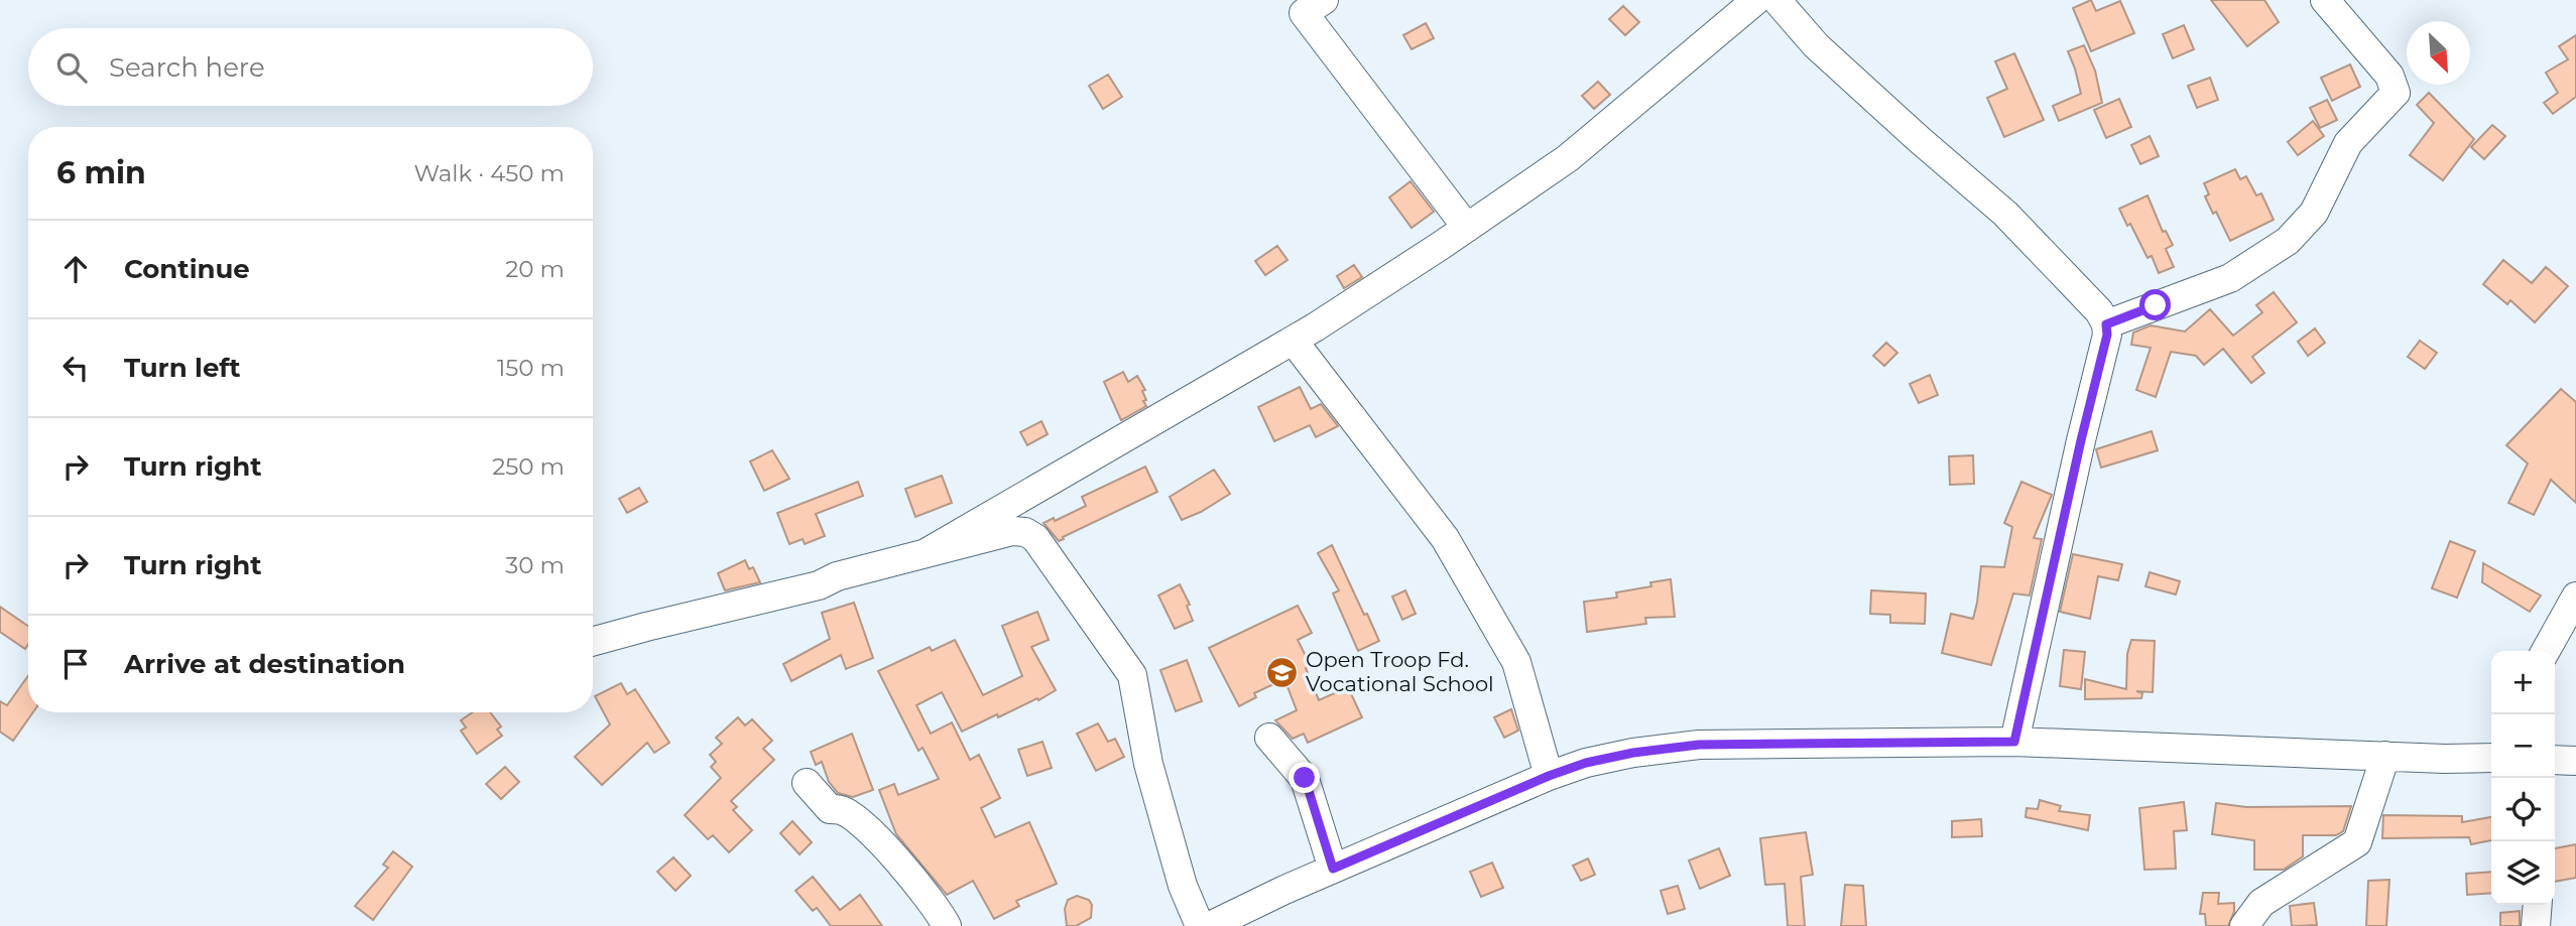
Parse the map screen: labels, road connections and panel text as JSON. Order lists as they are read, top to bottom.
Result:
{
  "places": {
    "school or university": ["Open Troop Fd. Vocational School"]
  },
  "north": "bottom right",
  "page": {
    "search": "Search here",
    "heading": ["6 min", "Walk · 450 m"],
    "list": [
      ["Continue", "20 m"],
      ["Turn left", "150 m"],
      ["Turn right", "250 m"],
      ["Turn right", "30 m"],
      "Arrive at destination"
    ],
    "map_buttons": ["+", "−"]
  }
}
